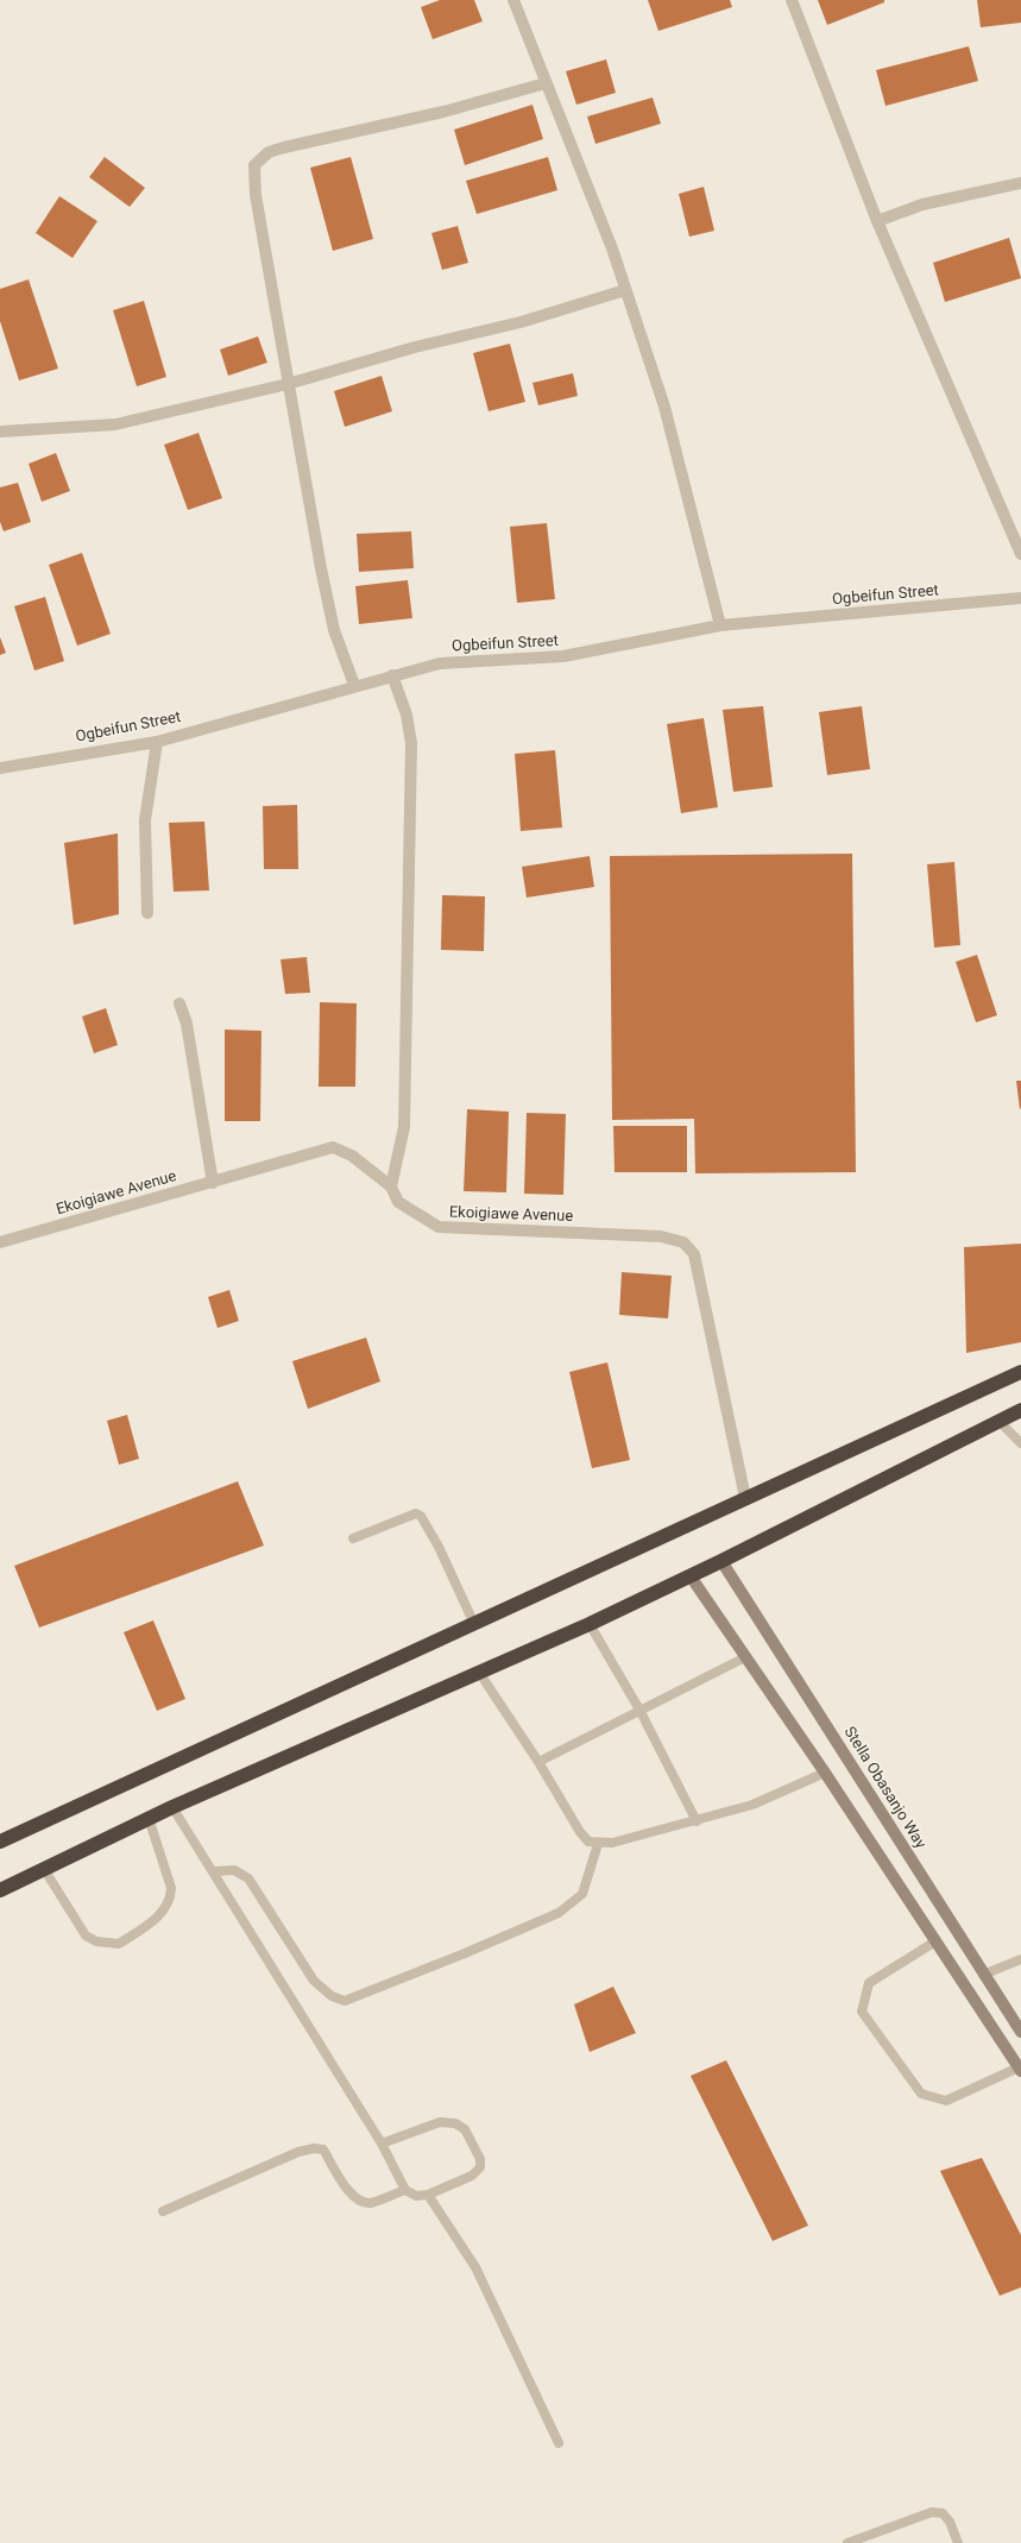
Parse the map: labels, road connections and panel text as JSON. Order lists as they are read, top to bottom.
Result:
{
  "streets": {
    "street": ["Ogbeifun Street", "Ekoigiawe Avenue", "Stella Obasanjo Way"]
  }
}
